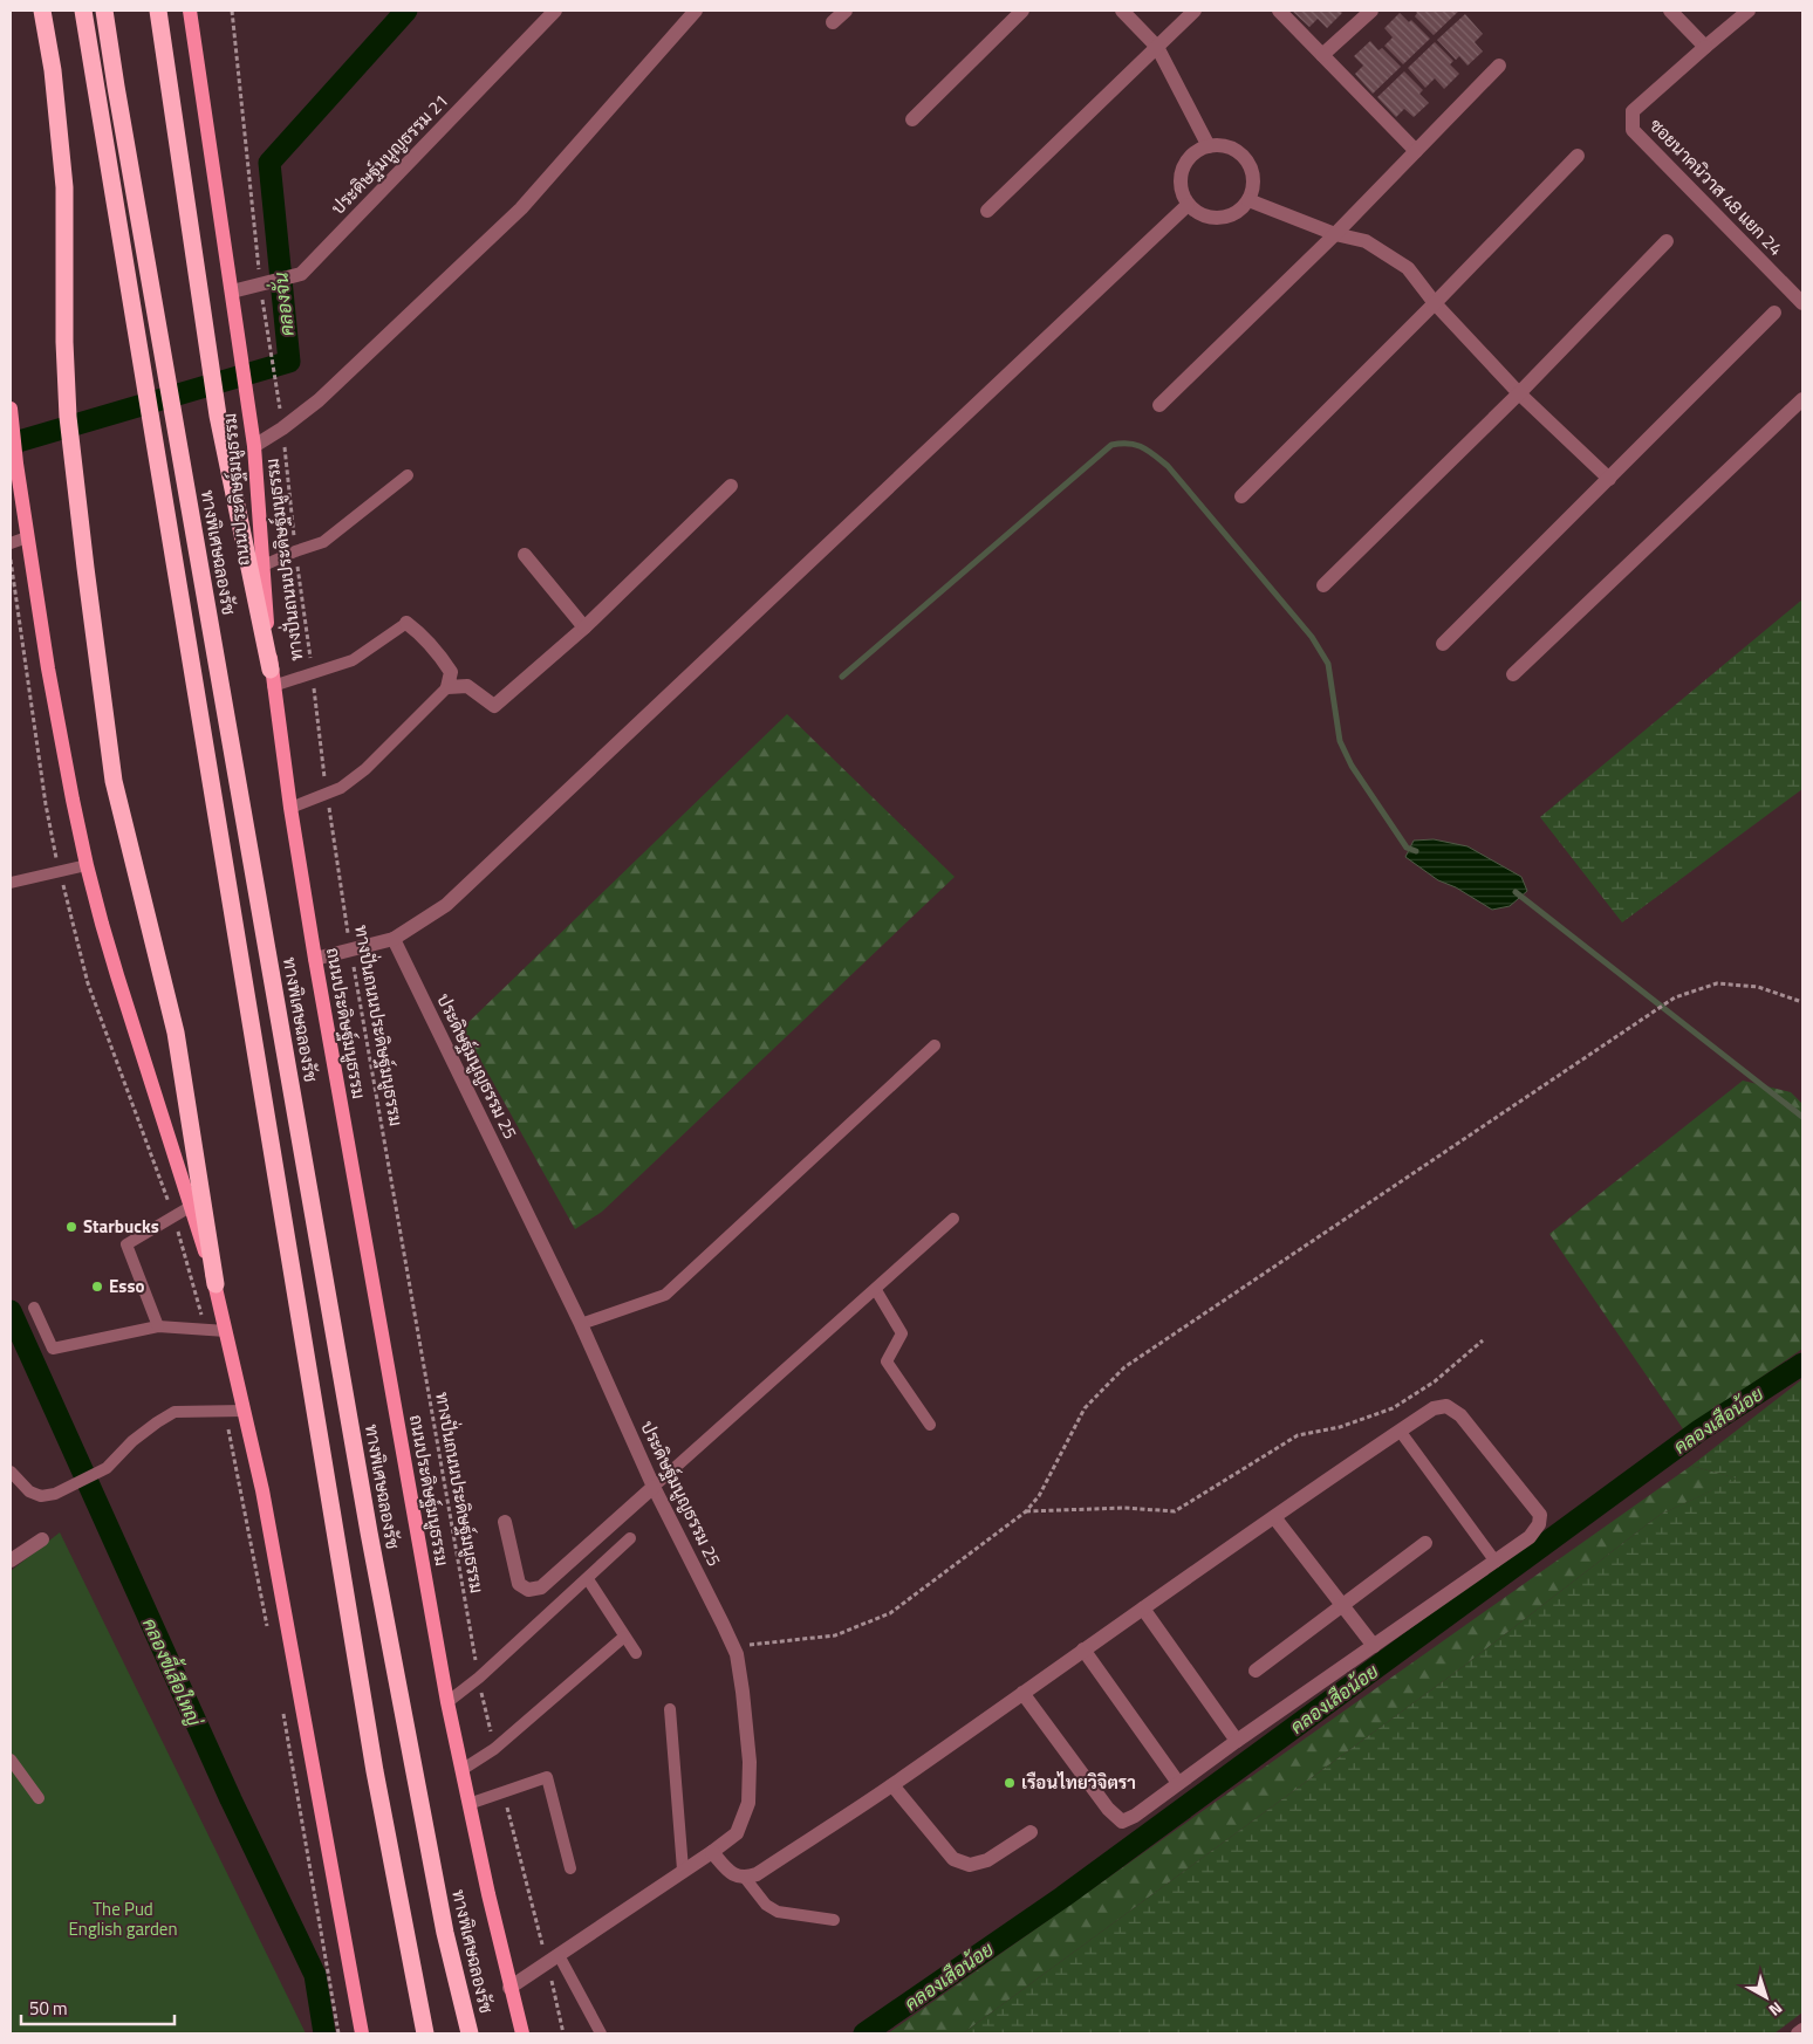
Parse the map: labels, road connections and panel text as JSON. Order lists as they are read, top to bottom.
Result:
{
  "streets": {
    "highway": ["ทางพิเศษฉลองรัช"],
    "main road": ["ถนนประดิษฐ์มนูธรรม"],
    "street": ["ประดิษฐ์มนูญธรรม 21", "ซอยนาคนิวาส 48 แยก 24", "ประดิษฐ์มนูญธรรม 25"],
    "path": ["ทางปั่นถนนประดิษฐ์มนูธรรม"]
  },
  "crossings": [
    ["ประดิษฐ์มนูญธรรม 21", "ถนนประดิษฐ์มนูธรรม"],
    ["ประดิษฐ์มนูญธรรม 21", "ทางปั่นถนนประดิษฐ์มนูธรรม"],
    ["ถนนประดิษฐ์มนูธรรม", "ประดิษฐ์มนูญธรรม 25"]
  ],
  "water": ["คลองจั่น", "คลองเสือน้อย", "คลองขี้เสือใหญ่"],
  "parks": ["The Pud English garden"],
  "places": ["Starbucks", "Esso", "เรือนไทยวิจิตรา"],
  "scale_bar": "50 m",
  "north": "bottom right"
}
